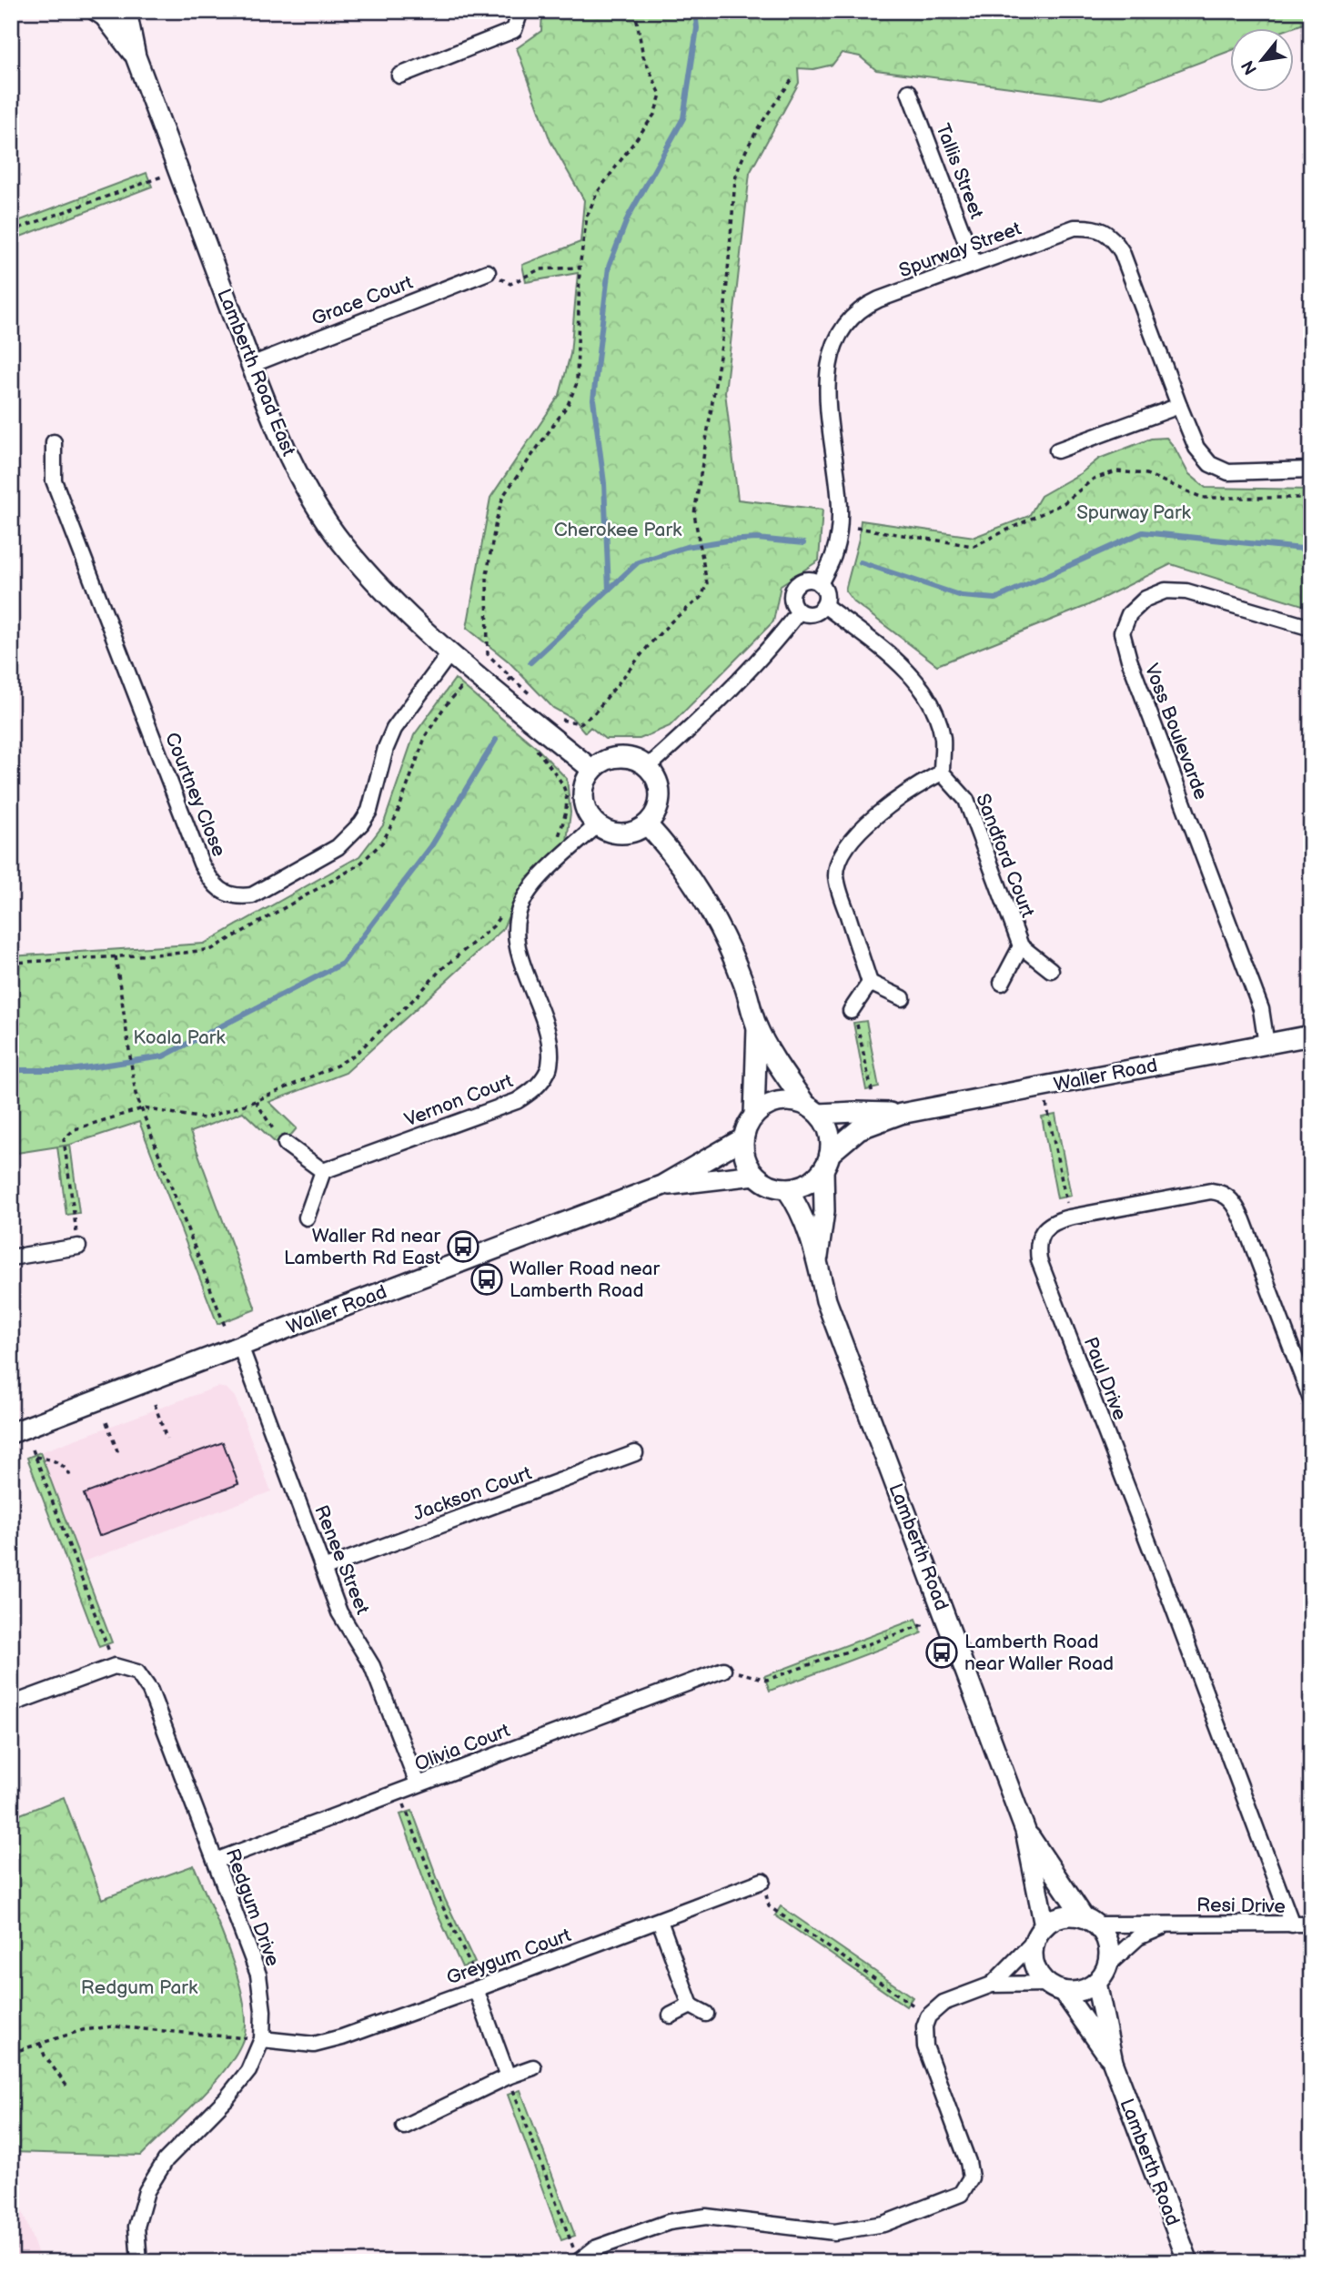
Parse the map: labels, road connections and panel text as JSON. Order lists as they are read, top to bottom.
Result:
{
  "streets": {
    "street": [
      "Tallis Street",
      "Spurway Street",
      "Grace Court",
      "Lamberth Road East",
      "Voss Boulevarde",
      "Courtney Close",
      "Sandford Court",
      "Waller Road",
      "Vernon Court",
      "Paul Drive",
      "Jackson Court",
      "Lamberth Road",
      "Renee Street",
      "Olivia Court",
      "Resi Drive",
      "Redgum Drive",
      "Greygum Court"
    ]
  },
  "crossings": [
    ["Tallis Street", "Spurway Street"],
    ["Grace Court", "Lamberth Road East"],
    ["Lamberth Road East", "Courtney Close"],
    ["Lamberth Road East", "Vernon Court"],
    ["Voss Boulevarde", "Waller Road"],
    ["Waller Road", "Lamberth Road"],
    ["Waller Road", "Renee Street"],
    ["Paul Drive", "Resi Drive"],
    ["Jackson Court", "Renee Street"],
    ["Lamberth Road", "Resi Drive"],
    ["Renee Street", "Olivia Court"],
    ["Olivia Court", "Redgum Drive"],
    ["Redgum Drive", "Greygum Court"]
  ],
  "parks": [
    "Spurway Park",
    "Cherokee Park",
    "Koala Park",
    "Redgum Park"
  ],
  "places": {
    "bus stop": ["Waller Rd near Lamberth Rd East", "Waller Road near Lamberth Road", "Lamberth Road near Waller Road"]
  },
  "north": "bottom left"
}
